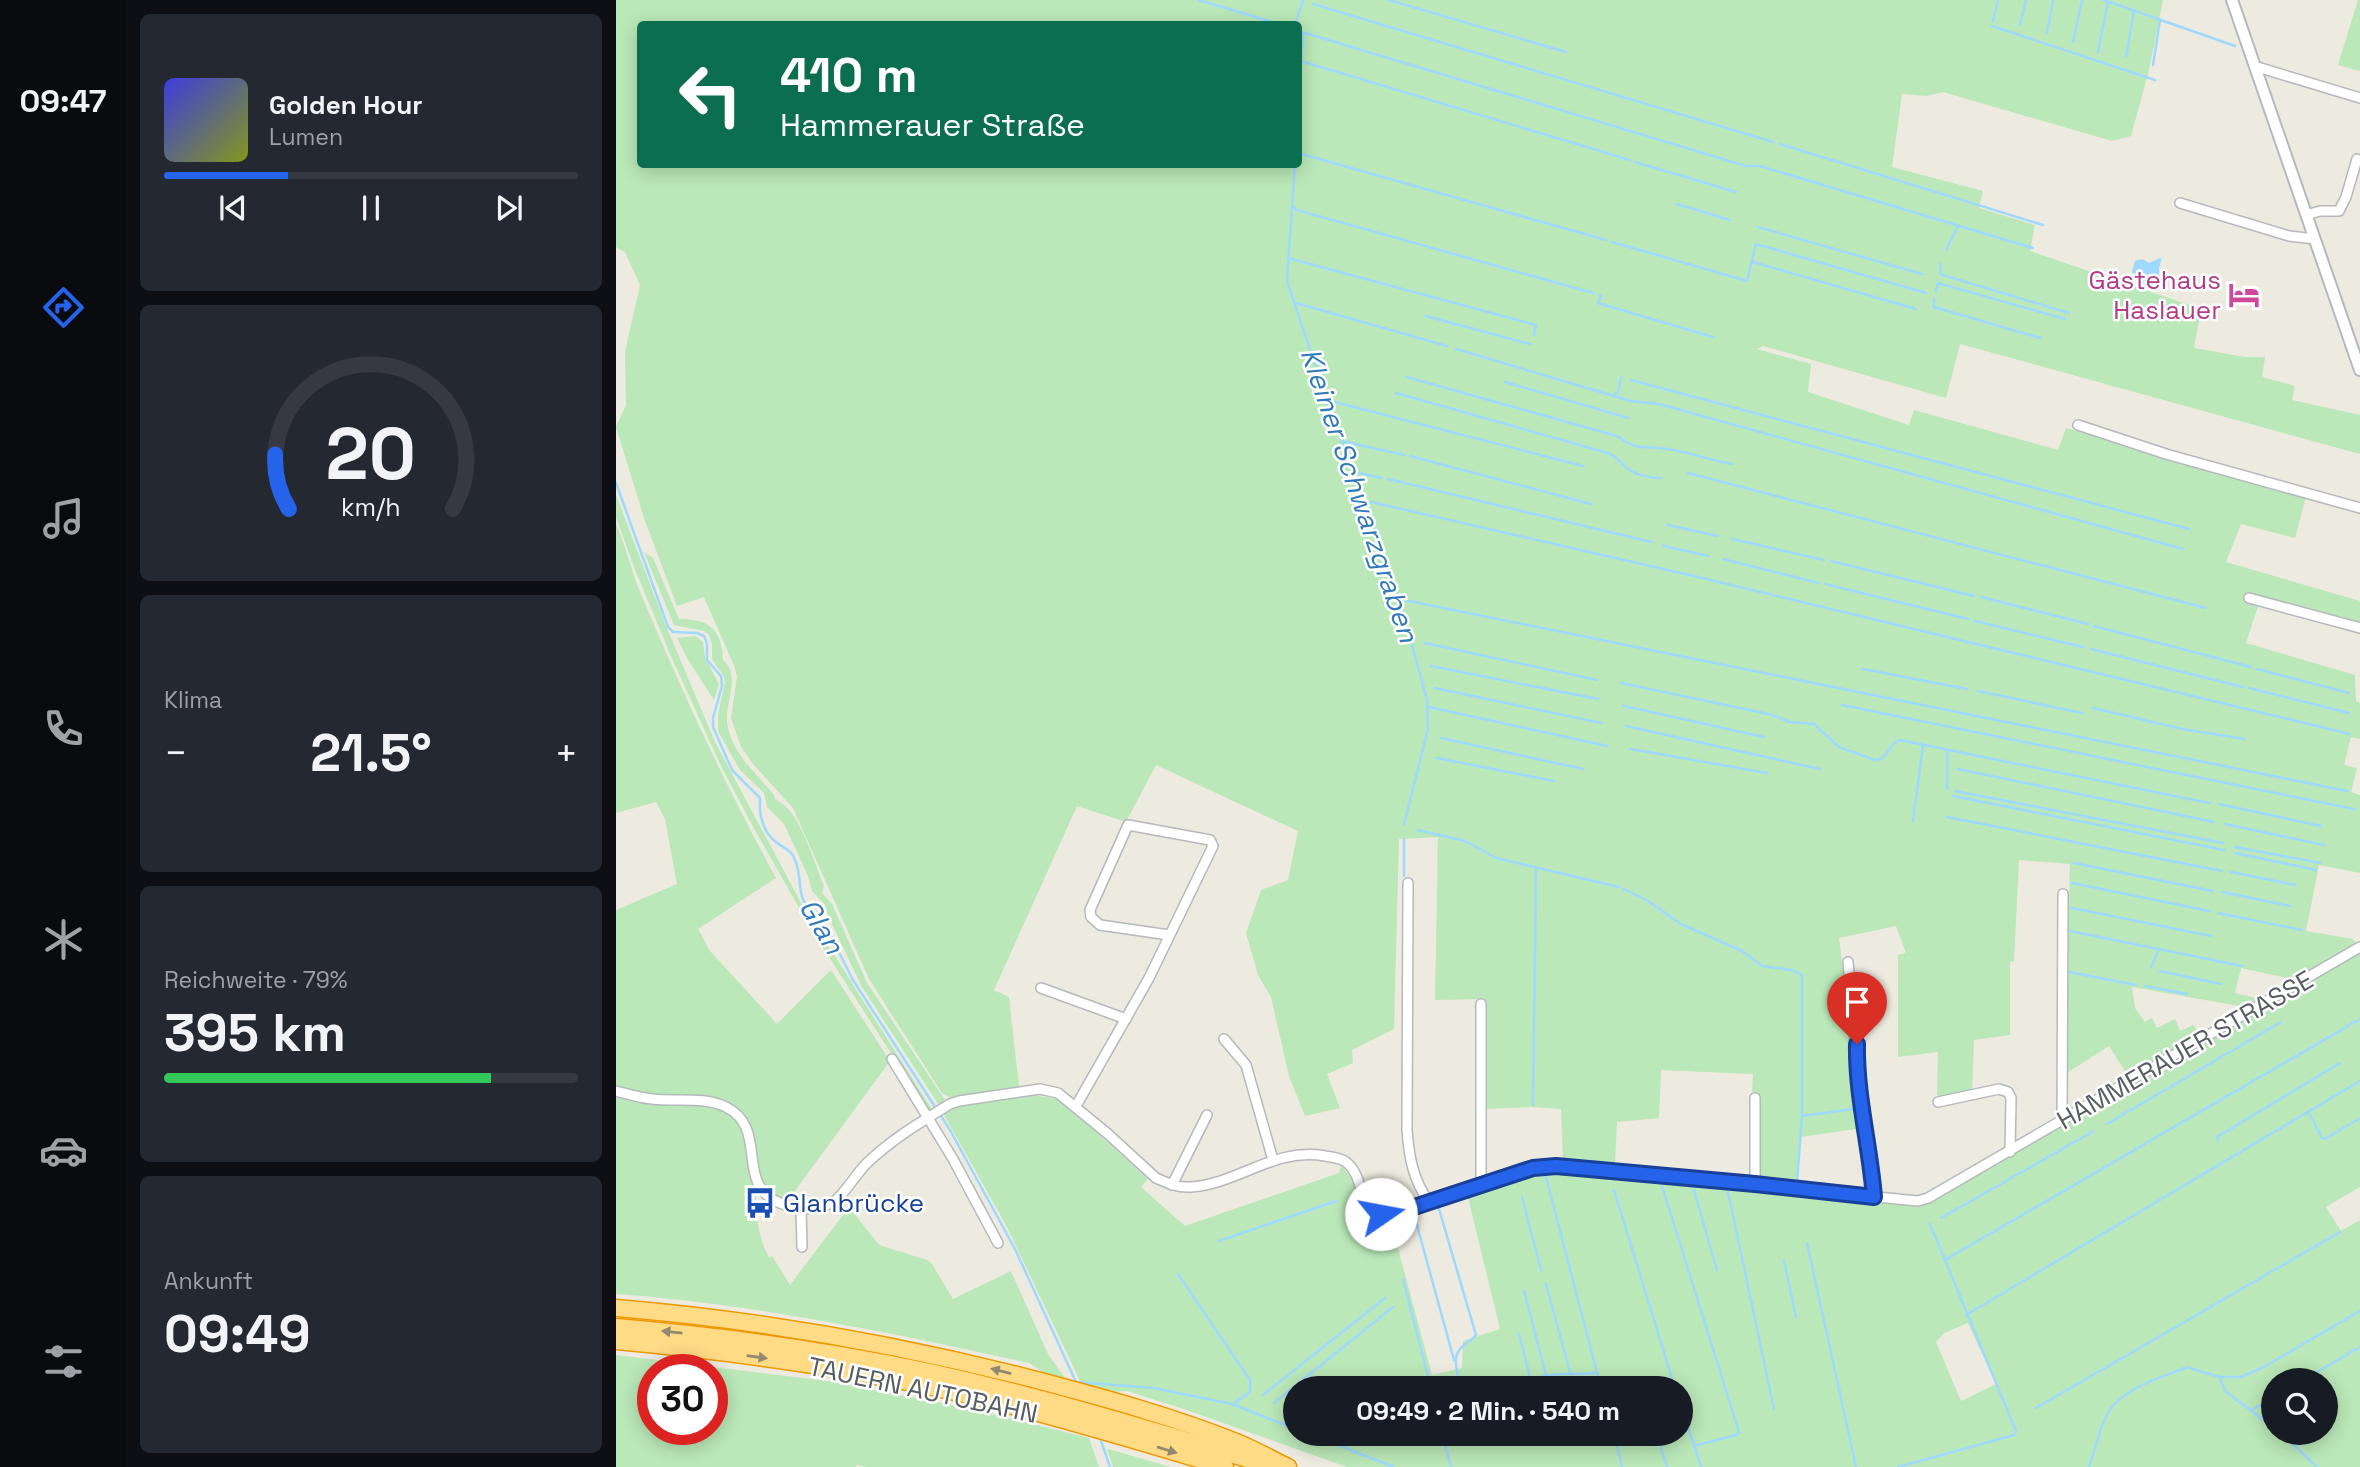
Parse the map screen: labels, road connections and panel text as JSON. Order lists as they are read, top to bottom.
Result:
{
  "streets": {
    "highway": ["TAUERN AUTOBAHN"],
    "street": ["HAMMERAUER STRASSE"]
  },
  "water": ["Kleiner Schwarzgraben", "Glan"],
  "places": {
    "hotel": ["Gästehaus Haslauer"],
    "bus stop": ["Glanbrücke"]
  },
  "page": {
    "tabs": "09:47",
    "turn": ["410 m", "Hammerauer Straße"],
    "song": ["Golden Hour", "Lumen"],
    "tile": [
      "Klima",
      ["Reichweite · 79%", "395 km"],
      ["Ankunft", "09:49"]
    ],
    "heat": ["−", "21.5°", "+"],
    "limit": "30",
    "trip": "09:49 · 2 Min. · 540 m",
    "gauge": ["20", "km/h"]
  }
}
